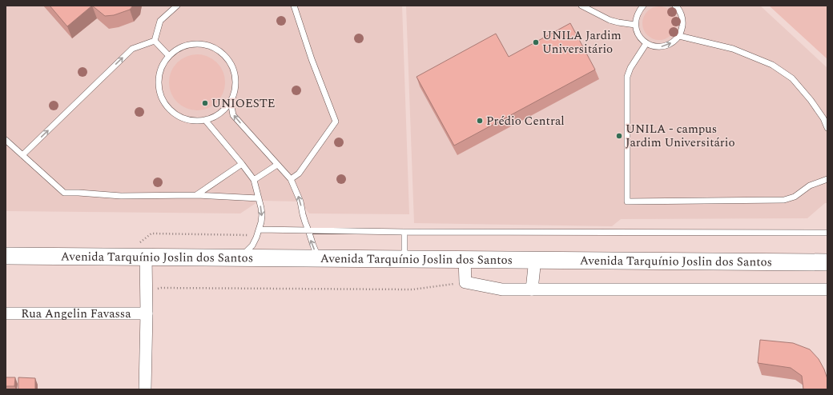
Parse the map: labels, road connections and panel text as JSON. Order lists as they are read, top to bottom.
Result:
{
  "streets": {
    "main road": ["Avenida Tarquínio Joslin dos Santos"],
    "street": ["Rua Angelin Favassa"]
  },
  "places": [
    "UNILA Jardim Universitário",
    "UNIOESTE",
    "Prédio Central",
    "UNILA - campus Jardim Universitário"
  ]
}
